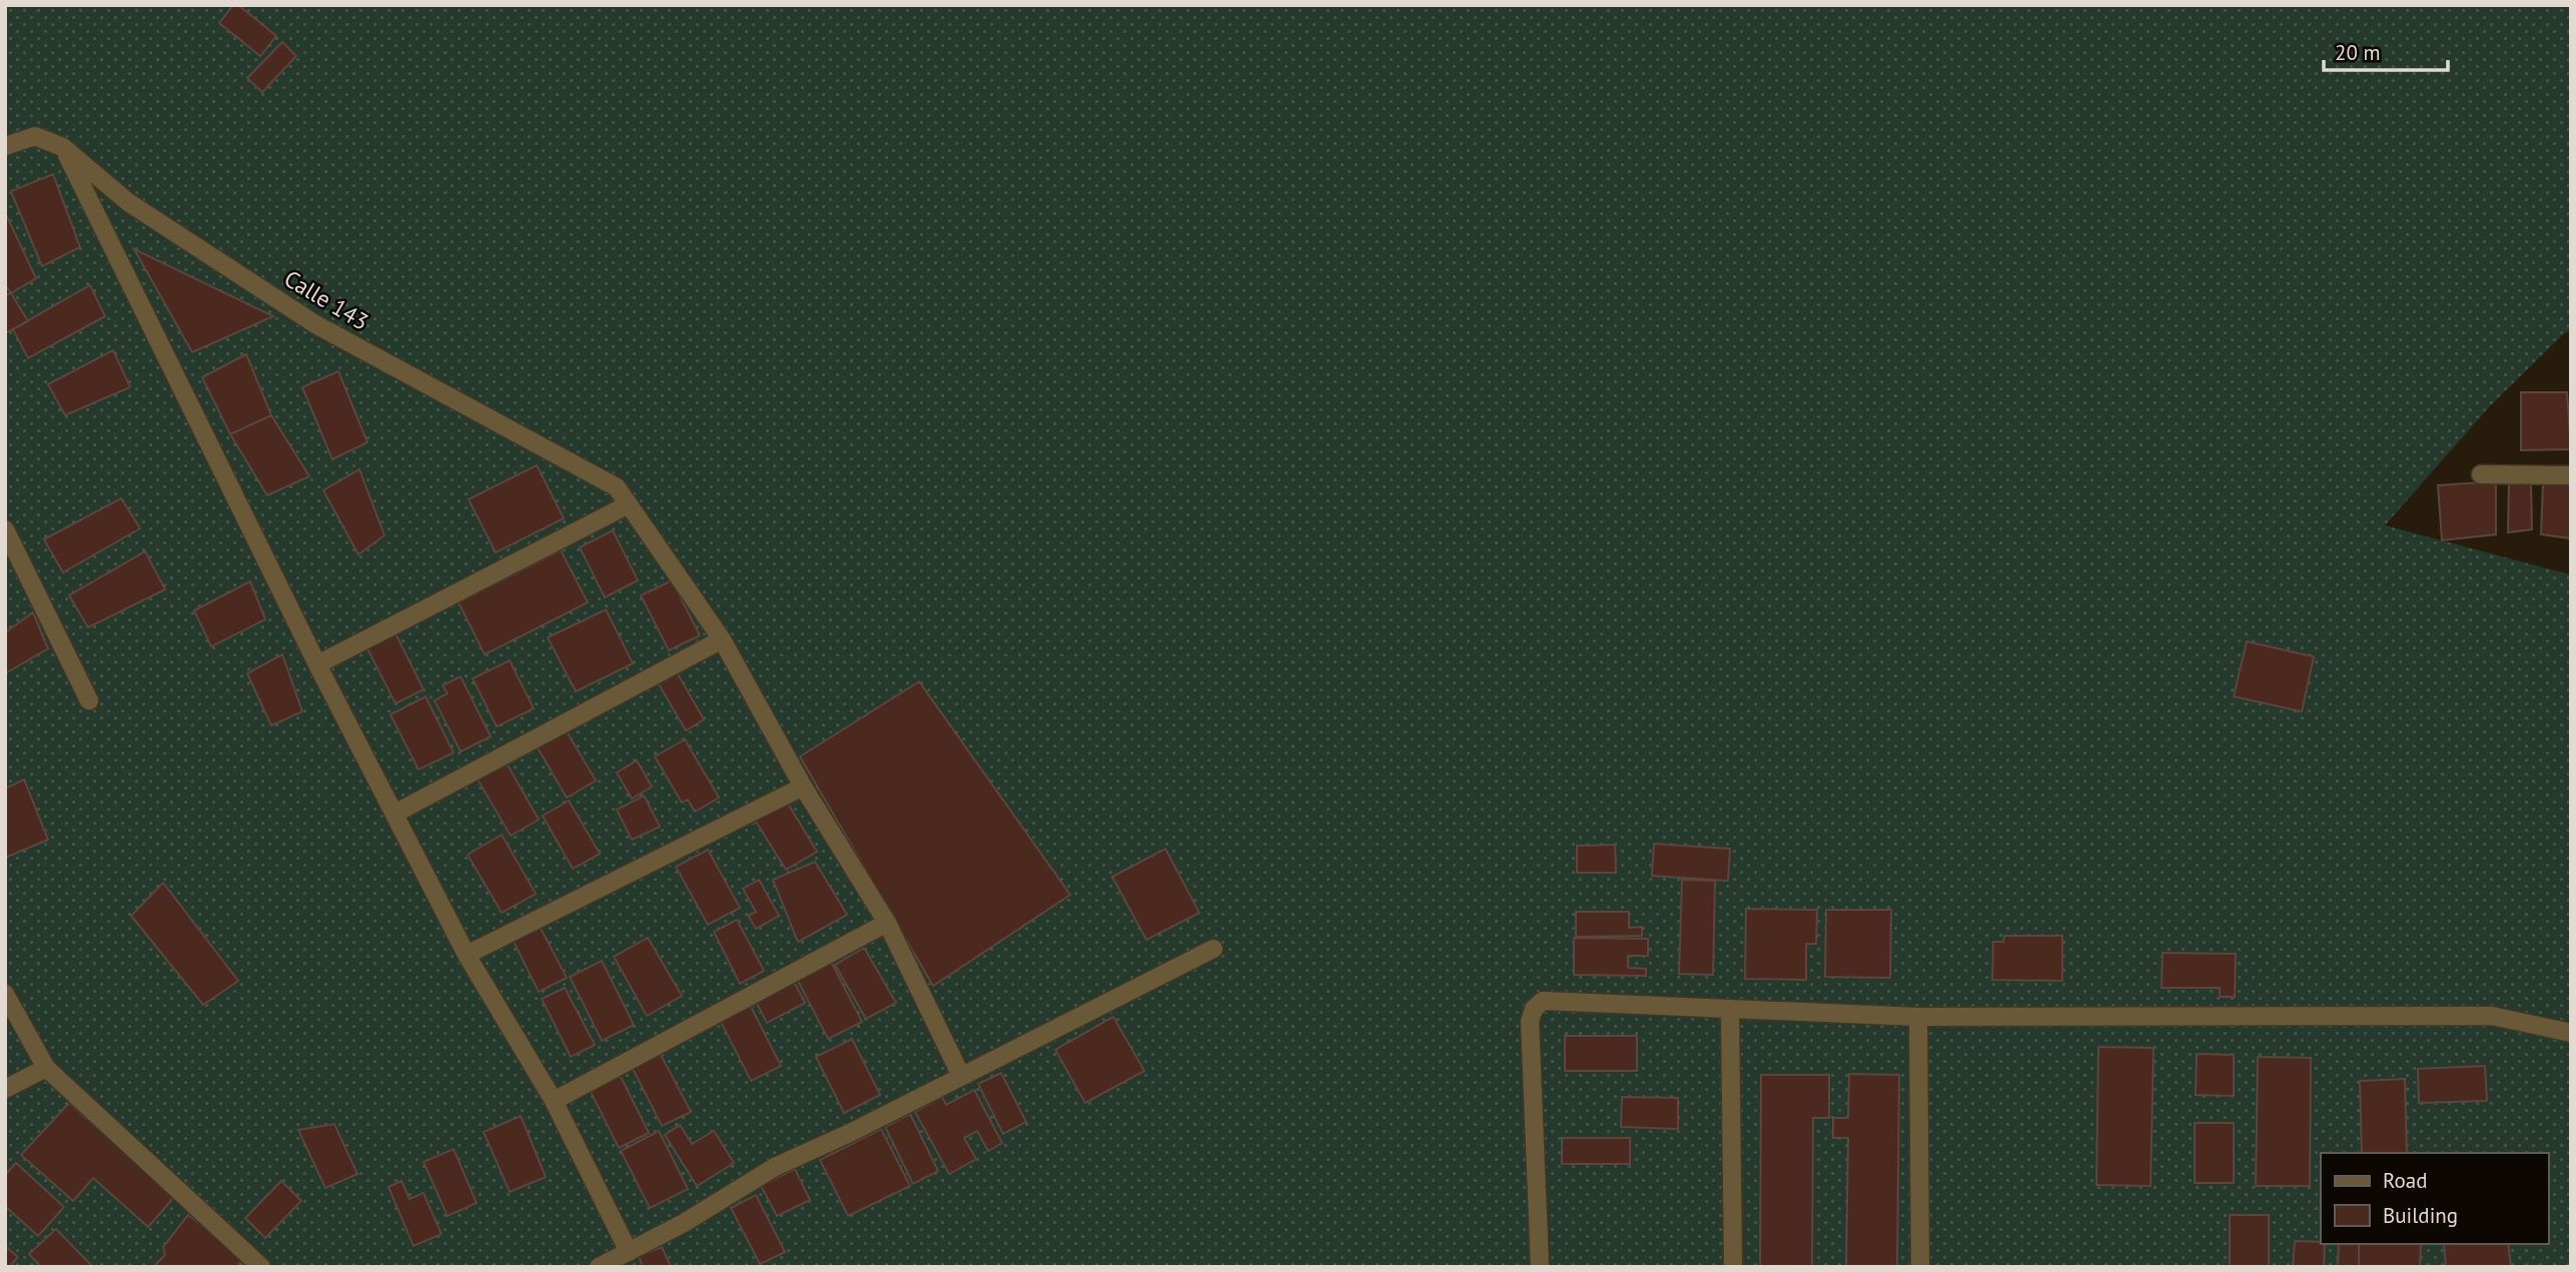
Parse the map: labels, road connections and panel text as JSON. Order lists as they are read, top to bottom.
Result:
{
  "streets": {
    "street": ["Calle 143"]
  },
  "legend": ["Road", "Building"],
  "scale_bar": "20 m"
}
